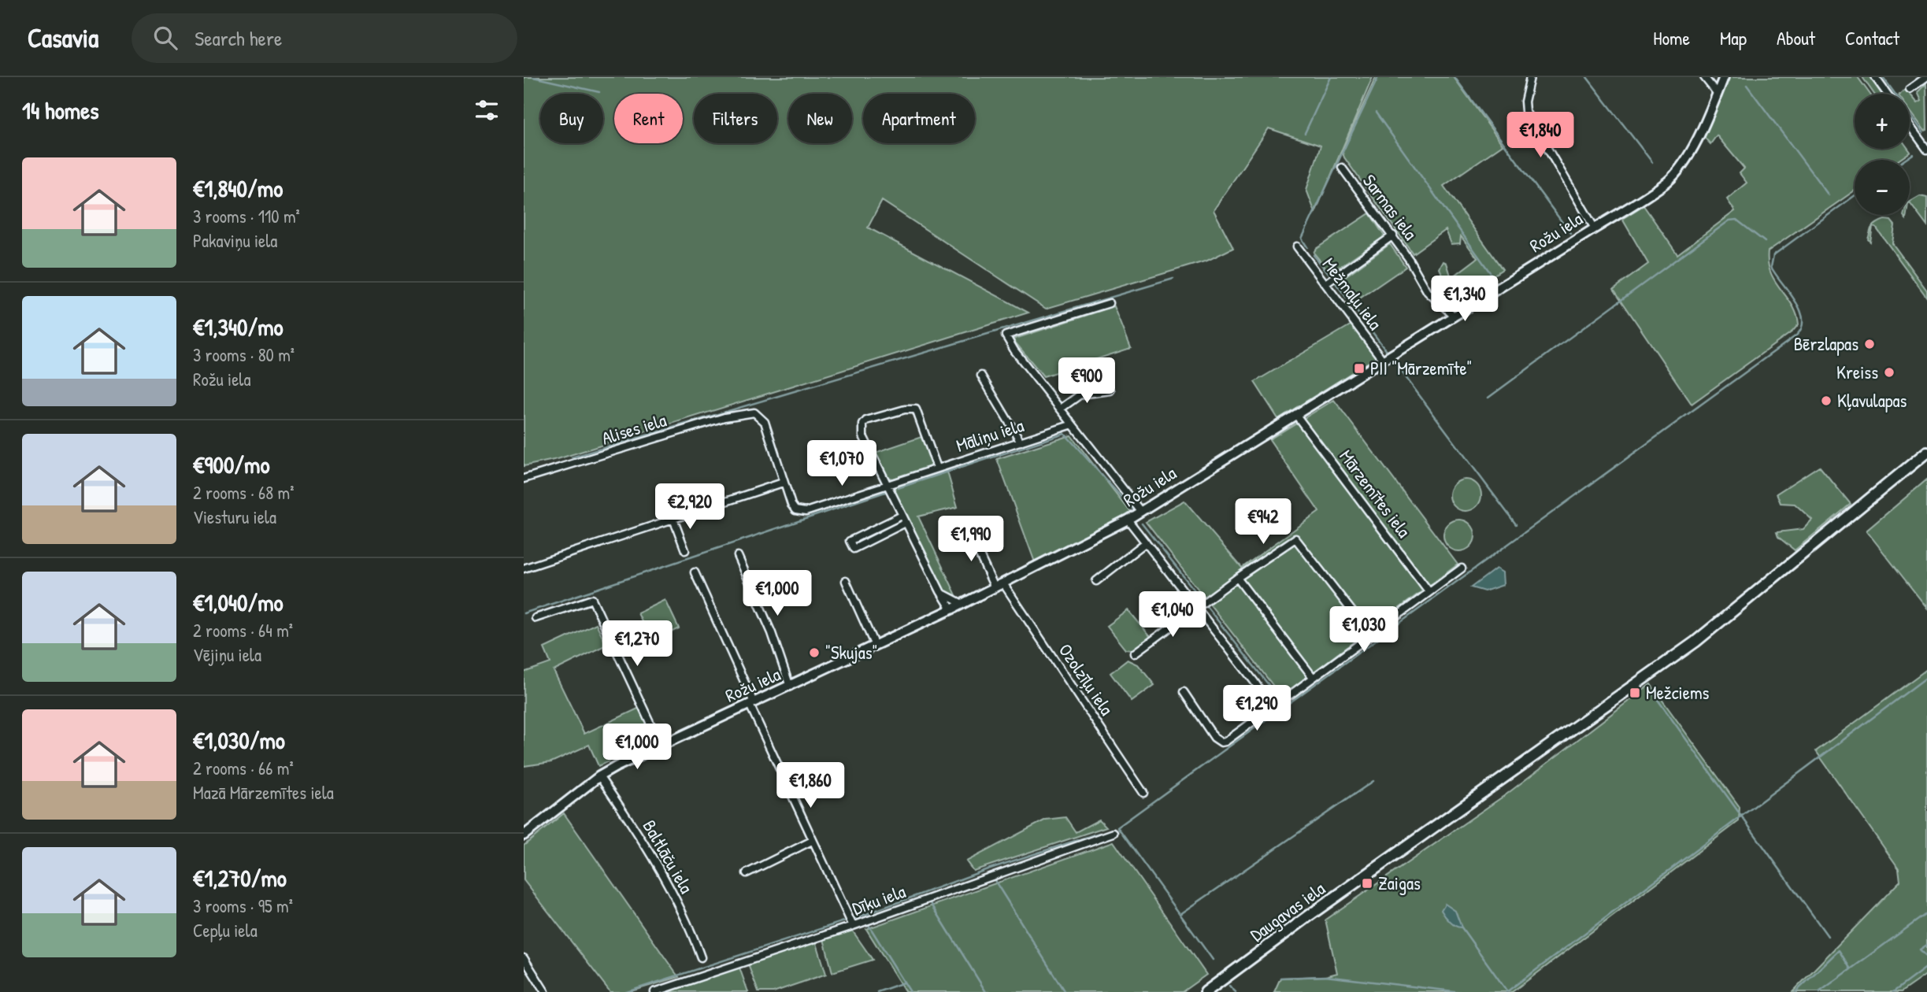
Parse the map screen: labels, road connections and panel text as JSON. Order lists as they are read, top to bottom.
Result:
{
  "streets": {
    "main road": ["Daugavas iela"],
    "street": [
      "Sarmas iela",
      "Rožu iela",
      "Mežmaļu iela",
      "Alises iela",
      "Māliņu iela",
      "Mārzemītes iela",
      "Ozolzīļu iela",
      "Baltlāču iela",
      "Dīķu iela"
    ]
  },
  "crossings": [
    ["Sarmas iela", "Rožu iela"],
    ["Rožu iela", "Mežmaļu iela"],
    ["Rožu iela", "Māliņu iela"],
    ["Rožu iela", "Mārzemītes iela"],
    ["Rožu iela", "Ozolzīļu iela"],
    ["Rožu iela", "Baltlāču iela"],
    ["Alises iela", "Māliņu iela"]
  ],
  "places": {
    "other": [
      "Bērzlapas",
      "Kreiss",
      "Kļavulapas",
      "\"Skujas\""
    ],
    "transit": ["PII \"Mārzemīte\"", "Mežciems", "Zaigas"]
  },
  "page": {
    "header": "Casavia",
    "search": "Search here",
    "nav": [
      "Home",
      "Map",
      "About",
      "Contact"
    ],
    "heading": "14 homes",
    "map_buttons": ["+", "−"],
    "chip": [
      "Buy",
      "Rent",
      "Filters",
      "New",
      "Apartment"
    ],
    "price": [
      "€1,840",
      "€1,340",
      "€900",
      "€1,070",
      "€2,920",
      "€942",
      "€1,990",
      "€1,000",
      "€1,040",
      "€1,030",
      "€1,270",
      "€1,290",
      "€1,000",
      "€1,860"
    ],
    "list": [
      {
        "name": "€1,840/mo",
        "note": "3 rooms · 110 m² · Pakaviņu iela"
      },
      {
        "name": "€1,340/mo",
        "note": "3 rooms · 80 m² · Rožu iela"
      },
      {
        "name": "€900/mo",
        "note": "2 rooms · 68 m² · Viesturu iela"
      },
      {
        "name": "€1,040/mo",
        "note": "2 rooms · 64 m² · Vējiņu iela"
      },
      {
        "name": "€1,030/mo",
        "note": "2 rooms · 66 m² · Mazā Mārzemītes iela"
      },
      {
        "name": "€1,270/mo",
        "note": "3 rooms · 95 m² · Cepļu iela"
      }
    ]
  }
}
